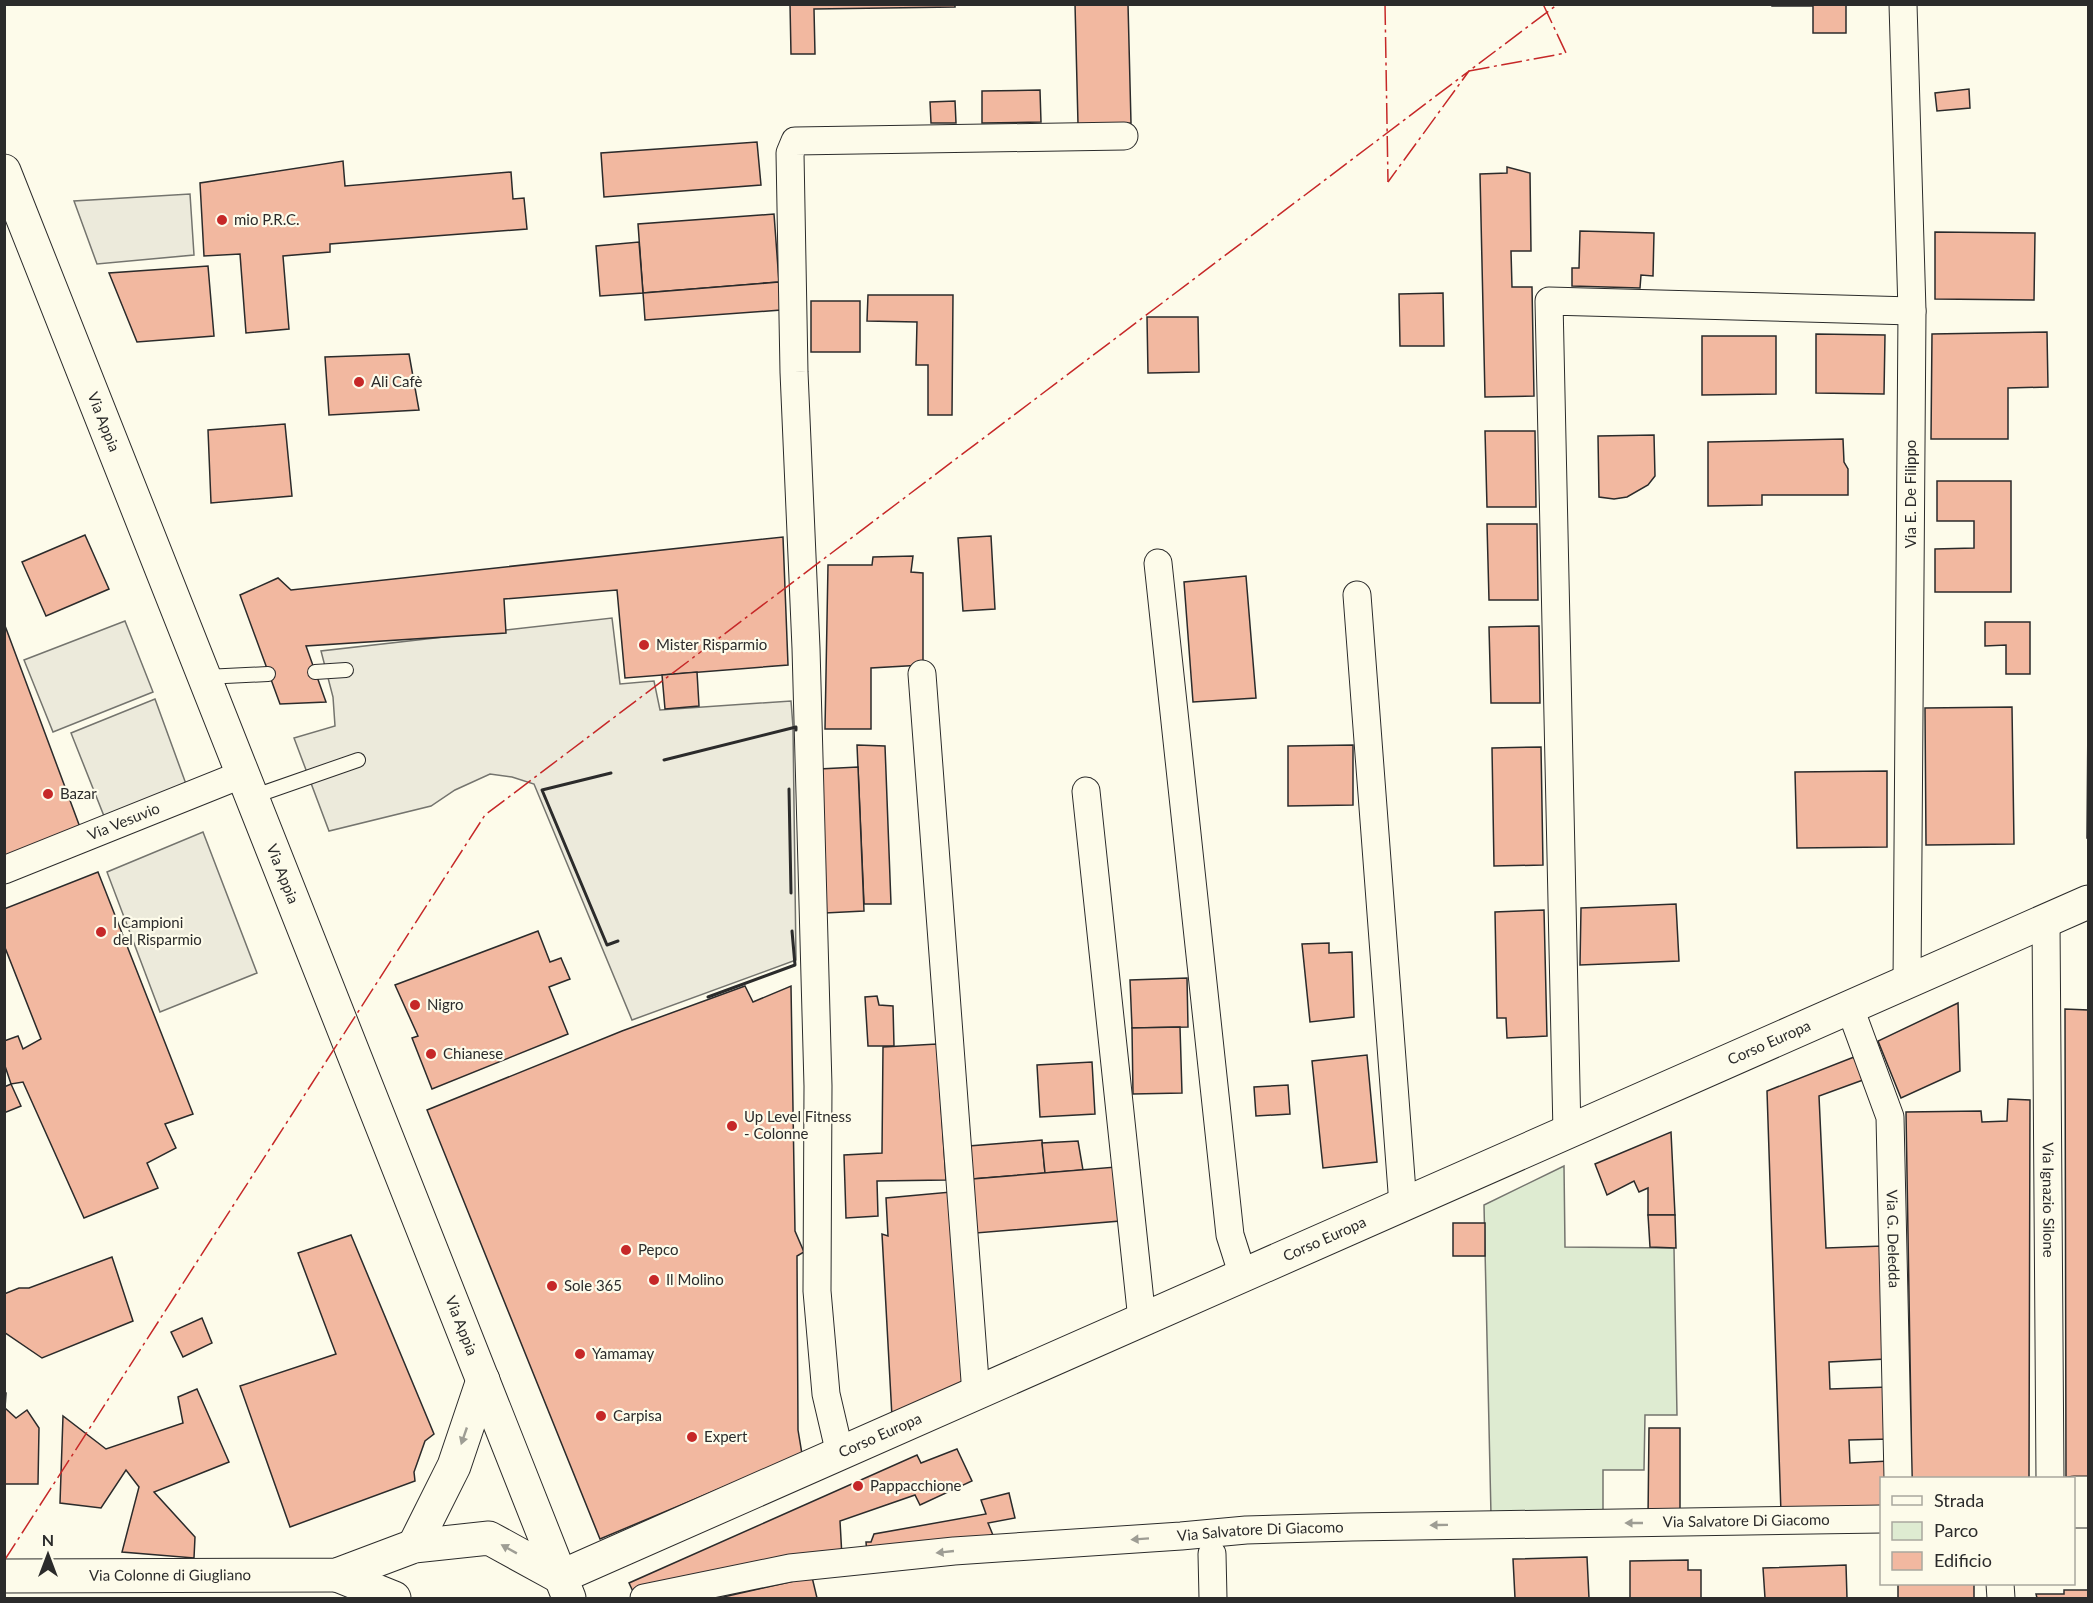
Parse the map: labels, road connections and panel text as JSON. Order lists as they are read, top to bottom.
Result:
{
  "streets": {
    "main road": ["Via Appia", "Corso Europa", "Via Colonne di Giugliano"],
    "street": [
      "Via E. De Filippo",
      "Via Vesuvio",
      "Via Ignazio Silone",
      "Via G. Deledda",
      "Via Salvatore Di Giacomo"
    ]
  },
  "crossings": [
    ["Via Appia", "Via Vesuvio"],
    ["Via Appia", "Corso Europa"],
    ["Via Appia", "Via Colonne di Giugliano"],
    ["Via E. De Filippo", "Corso Europa"],
    ["Corso Europa", "Via Ignazio Silone"],
    ["Corso Europa", "Via G. Deledda"],
    ["Corso Europa", "Via Colonne di Giugliano"]
  ],
  "one_way": ["Via Salvatore Di Giacomo"],
  "places": [
    "mio P.R.C.",
    "Ali Cafè",
    "Mister Risparmio",
    "Bazar",
    "I Campioni del Risparmio",
    "Nigro",
    "Chianese",
    "Up Level Fitness - Colonne",
    "Pepco",
    "Il Molino",
    "Sole 365",
    "Yamamay",
    "Carpisa",
    "Expert",
    "Pappacchione"
  ],
  "legend": ["Strada", "Parco", "Edificio"],
  "north": "top"
}
